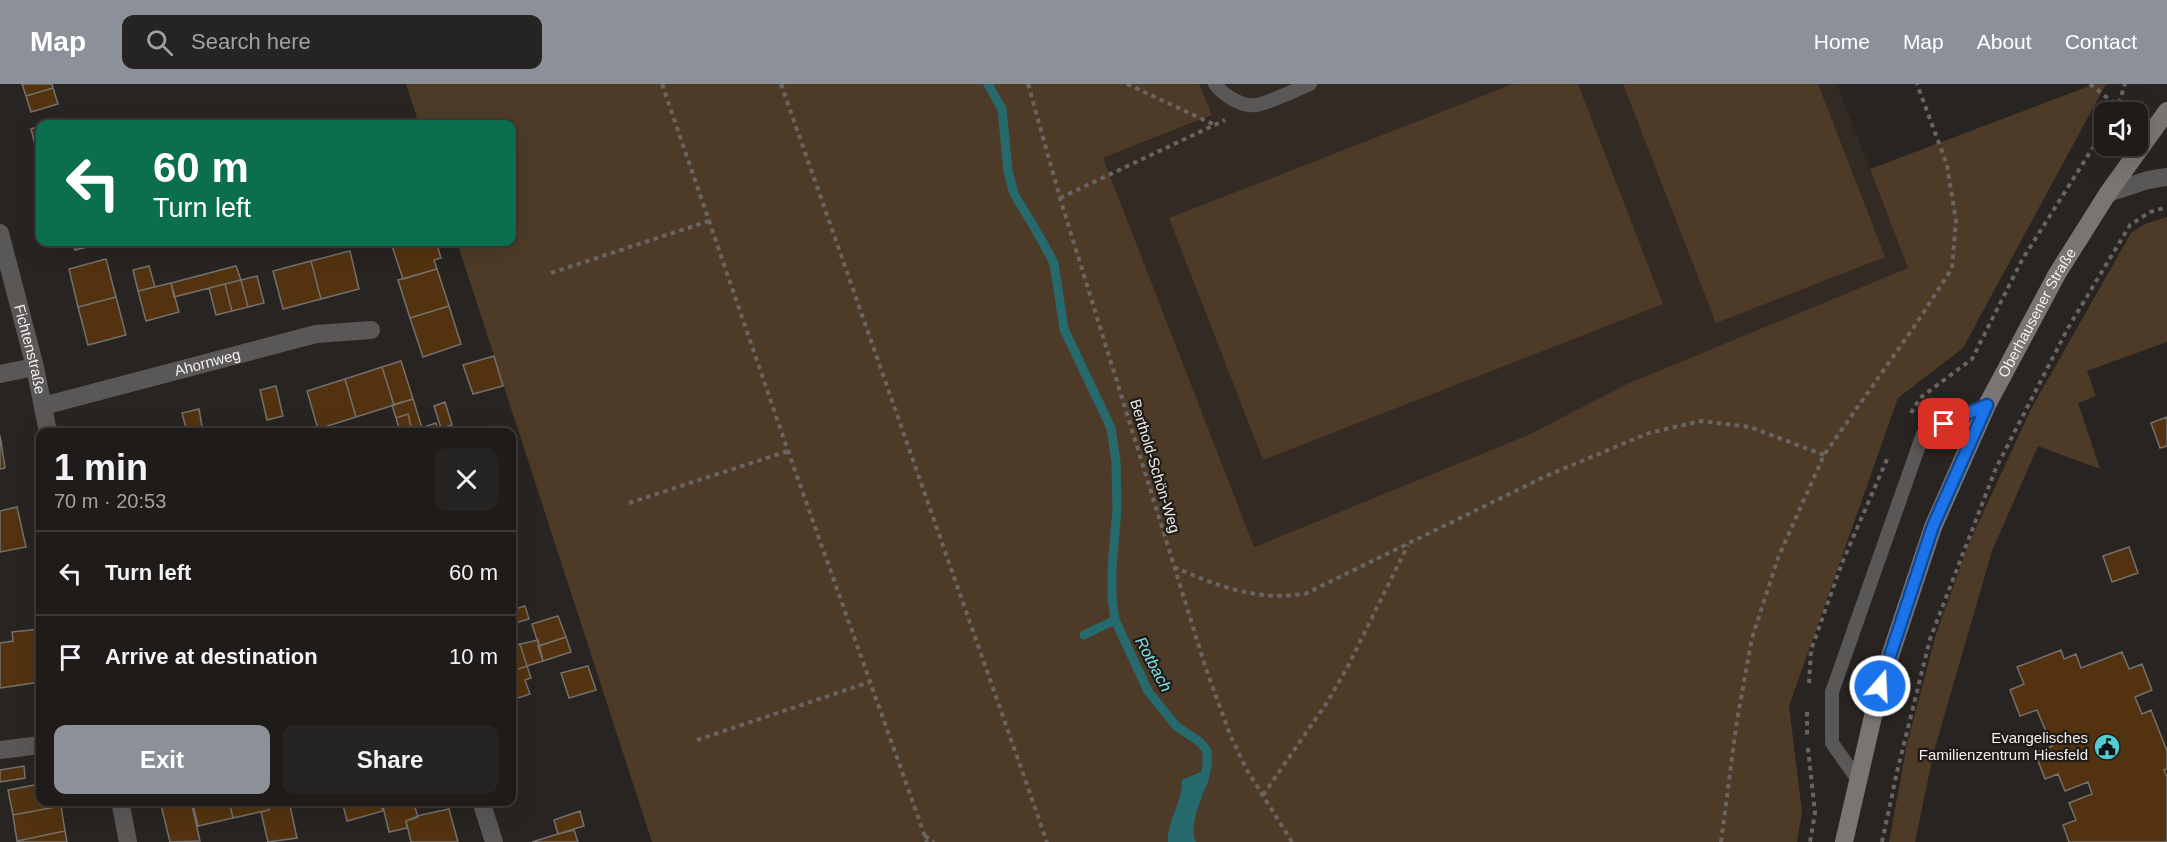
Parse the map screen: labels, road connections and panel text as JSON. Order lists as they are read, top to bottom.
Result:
{
  "streets": {
    "main road": ["Oberhausener Straße"],
    "street": ["Fichtenstraße", "Ahornweg"],
    "path": ["Berthold-Schön-Weg"]
  },
  "crossings": [
    ["Fichtenstraße", "Ahornweg"]
  ],
  "water": ["Rotbach"],
  "places": {
    "public building": ["Evangelisches Familienzentrum Hiesfeld"]
  },
  "page": {
    "header": "Map",
    "search": "Search here",
    "nav": [
      "Home",
      "Map",
      "About",
      "Contact"
    ],
    "turn": ["60 m", "Turn left"],
    "heading": ["1 min", "70 m · 20:53"],
    "list": [
      {
        "name": "Turn left",
        "value": "60 m"
      },
      {
        "name": "Arrive at destination",
        "value": "10 m"
      }
    ],
    "buttons": ["Exit", "Share"]
  }
}
